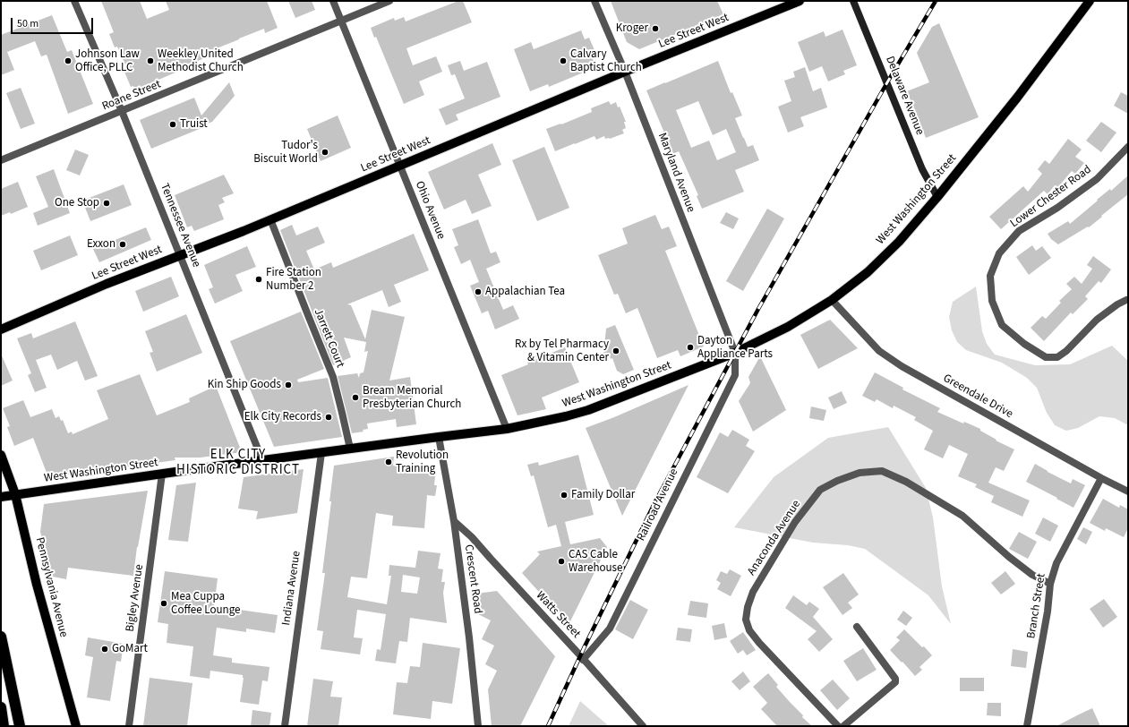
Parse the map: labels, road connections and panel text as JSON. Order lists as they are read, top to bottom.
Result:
{
  "streets": {
    "main road": [
      "Lee Street West",
      "Delaware Avenue",
      "West Washington Street",
      "Pennsylvania Avenue"
    ],
    "street": [
      "Roane Street",
      "Maryland Avenue",
      "Lower Chester Road",
      "Ohio Avenue",
      "Tennessee Avenue",
      "Jarrett Court",
      "Greendale Drive",
      "Railroad Avenue",
      "Anaconda Avenue",
      "Crescent Road",
      "Indiana Avenue",
      "Bigley Avenue",
      "Branch Street",
      "Watts Street"
    ]
  },
  "crossings": [
    ["Lee Street West", "Maryland Avenue"],
    ["Lee Street West", "Ohio Avenue"],
    ["Lee Street West", "Tennessee Avenue"],
    ["Lee Street West", "Jarrett Court"],
    ["Roane Street", "Ohio Avenue"],
    ["Roane Street", "Tennessee Avenue"],
    ["Delaware Avenue", "West Washington Street"],
    ["Maryland Avenue", "West Washington Street"],
    ["Maryland Avenue", "Railroad Avenue"],
    ["West Washington Street", "Ohio Avenue"],
    ["West Washington Street", "Tennessee Avenue"],
    ["West Washington Street", "Jarrett Court"],
    ["West Washington Street", "Greendale Drive"],
    ["West Washington Street", "Railroad Avenue"],
    ["West Washington Street", "Crescent Road"],
    ["West Washington Street", "Pennsylvania Avenue"],
    ["West Washington Street", "Indiana Avenue"],
    ["West Washington Street", "Bigley Avenue"],
    ["Greendale Drive", "Branch Street"],
    ["Railroad Avenue", "Watts Street"],
    ["Anaconda Avenue", "Branch Street"],
    ["Crescent Road", "Watts Street"]
  ],
  "districts": ["ELK CITY HISTORIC DISTRICT"],
  "places": [
    "Kroger",
    "Johnson Law Office, PLLC",
    "Weekley United Methodist Church",
    "Calvary Baptist Church",
    "Truist",
    "Tudor's Biscuit World",
    "One Stop",
    "Exxon",
    "Fire Station Number 2",
    "Appalachian Tea",
    "Dayton Appliance Parts",
    "Rx by Tel Pharmacy & Vitamin Center",
    "Kin Ship Goods",
    "Bream Memorial Presbyterian Church",
    "Elk City Records",
    "Revolution Training",
    "Family Dollar",
    "CAS Cable Warehouse",
    "Mea Cuppa Coffee Lounge",
    "GoMart"
  ],
  "scale_bar": "50 m"
}
